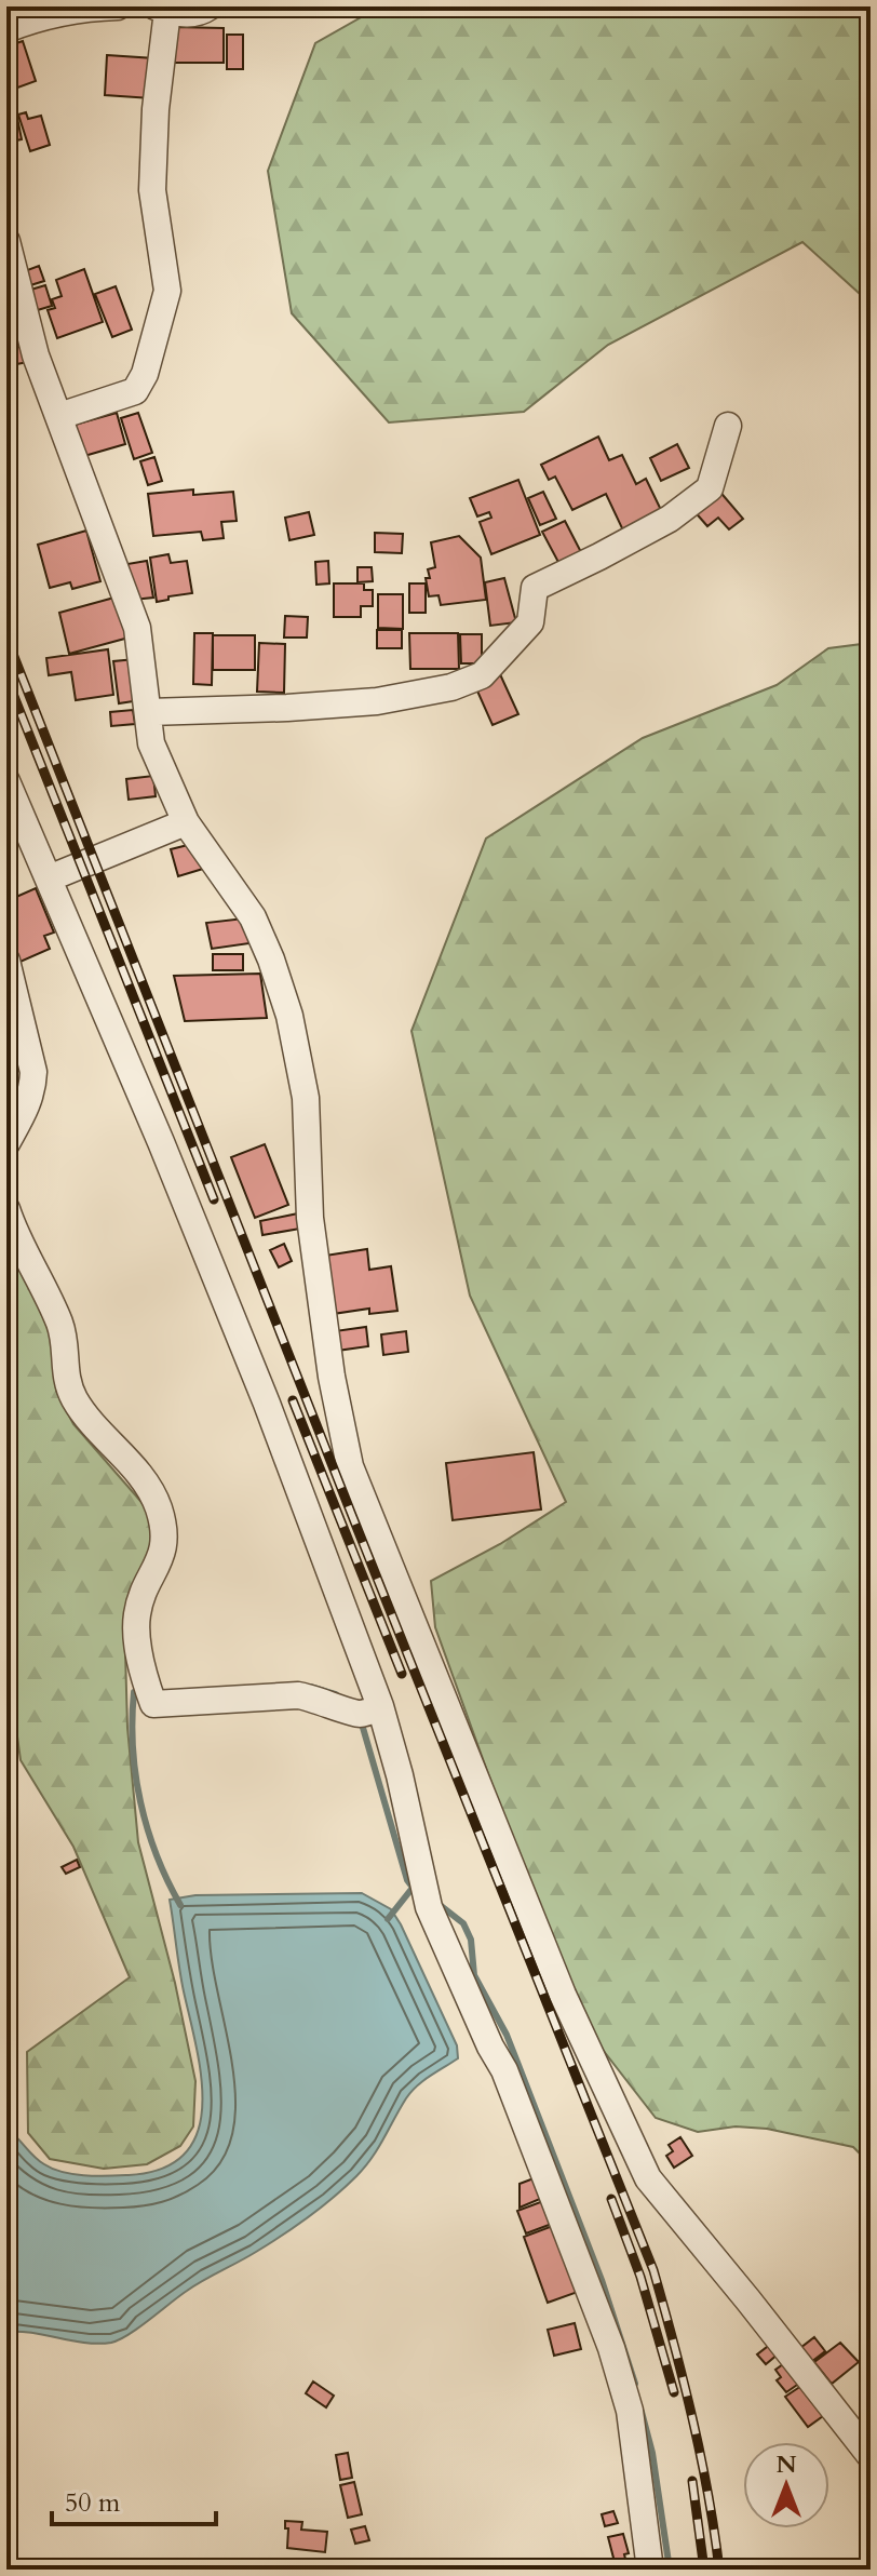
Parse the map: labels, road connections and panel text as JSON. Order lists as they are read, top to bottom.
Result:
{
  "scale_bar": "50 m",
  "north": "top"
}
